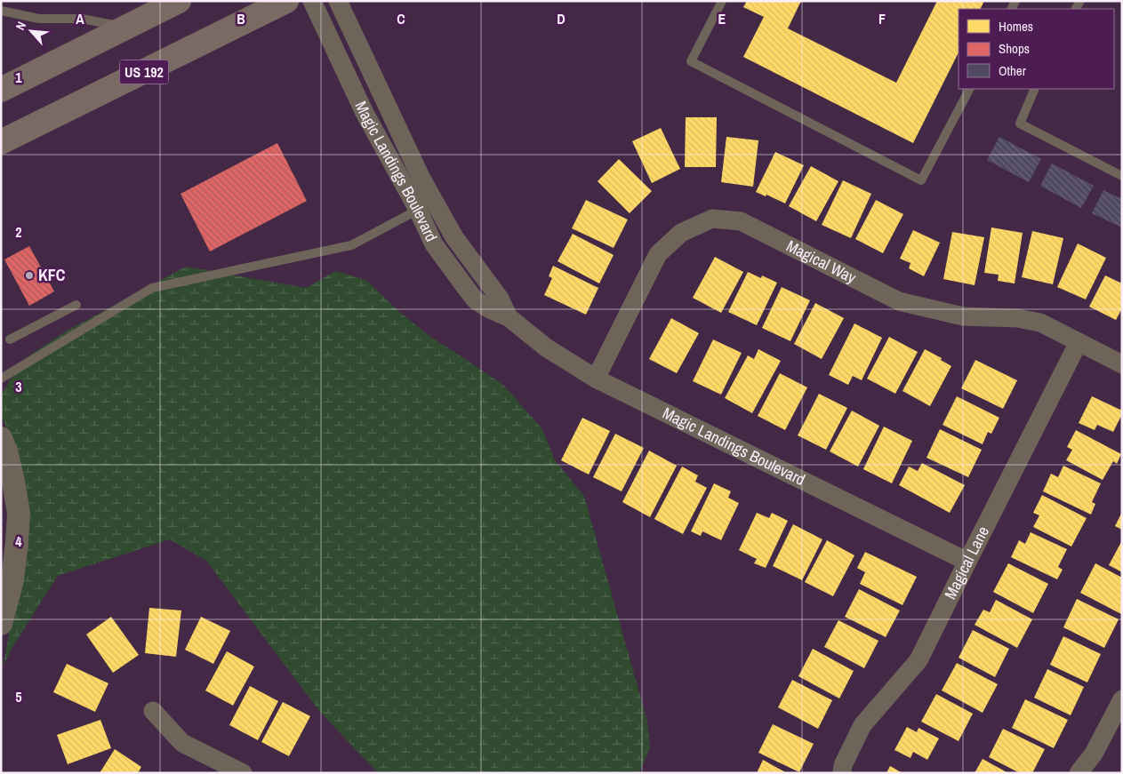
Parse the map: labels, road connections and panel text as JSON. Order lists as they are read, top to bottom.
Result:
{
  "streets": {
    "highway": ["US 192"],
    "street": ["Magic Landings Boulevard", "Magical Way", "Magical Lane"]
  },
  "crossings": [
    ["Magic Landings Boulevard", "Magical Way"],
    ["Magic Landings Boulevard", "Magical Lane"],
    ["Magical Way", "Magical Lane"]
  ],
  "places": ["KFC"],
  "legend": ["Homes", "Shops", "Other"],
  "north": "top left",
  "grid": {
    "columns": [
      "A",
      "B",
      "C",
      "D",
      "E",
      "F"
    ],
    "rows": [
      "1",
      "2",
      "3",
      "4",
      "5"
    ]
  }
}
